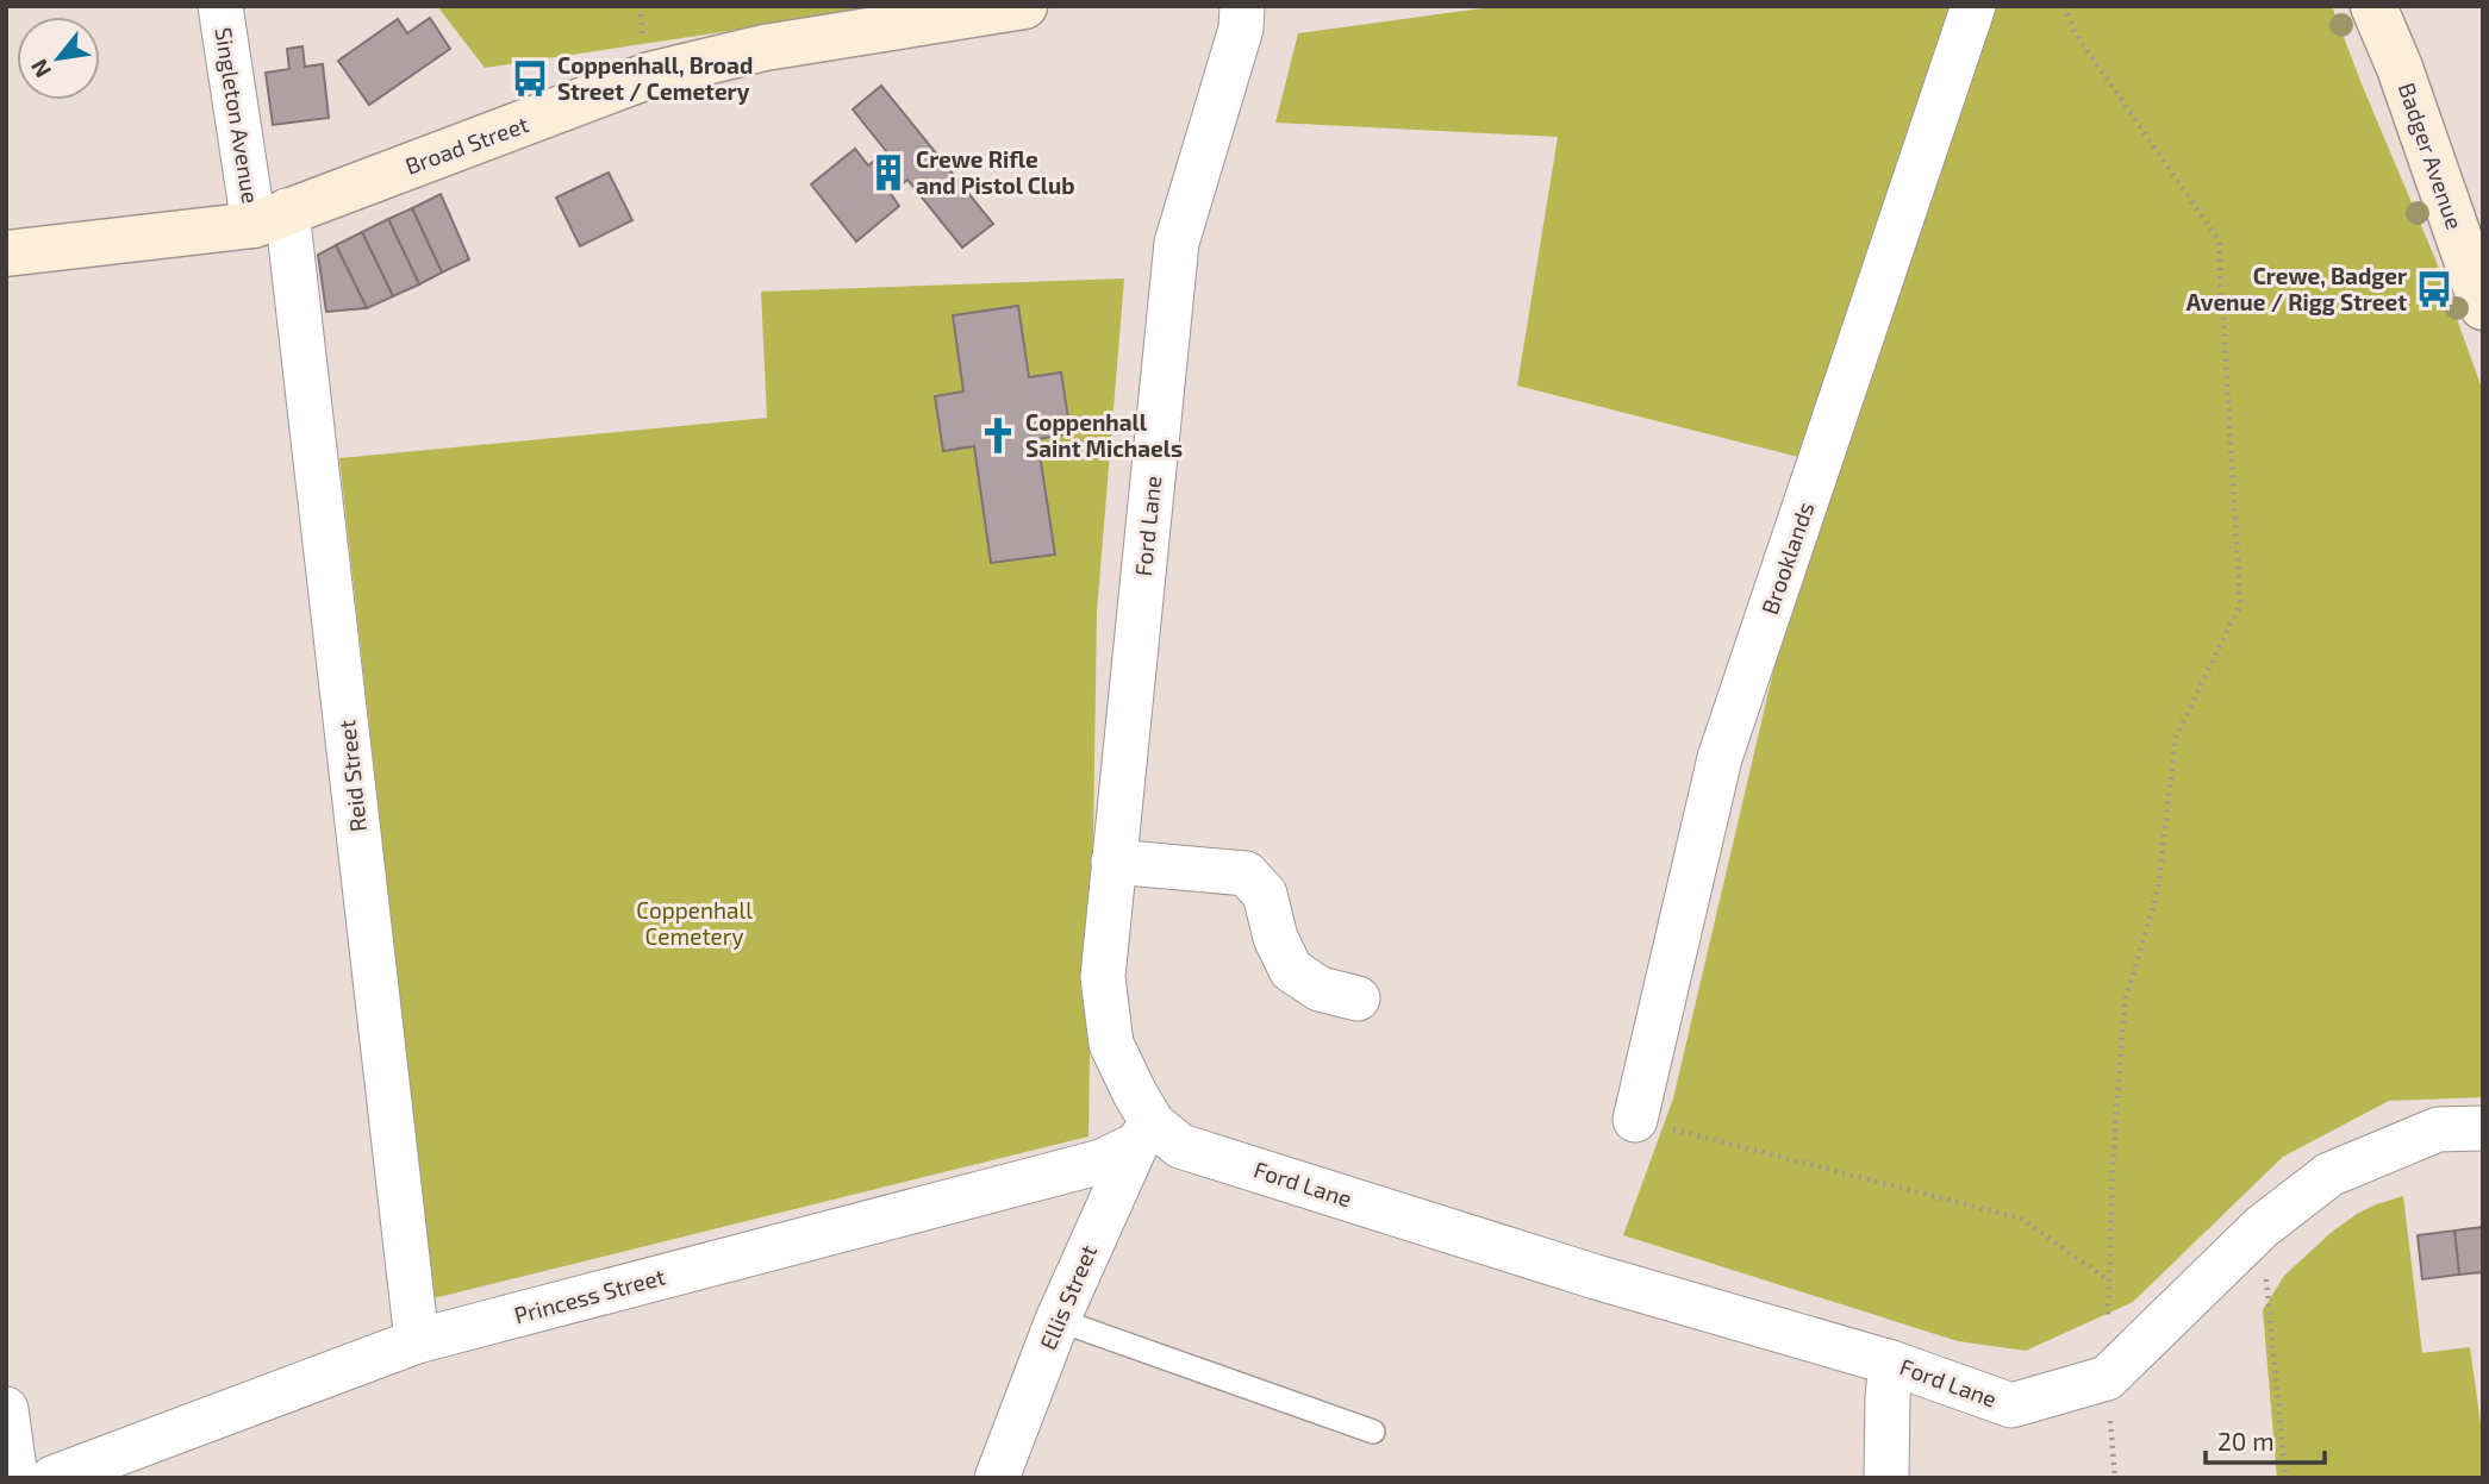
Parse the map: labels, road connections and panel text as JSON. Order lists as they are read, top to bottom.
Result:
{
  "streets": {
    "street": [
      "Singleton Avenue",
      "Broad Street",
      "Badger Avenue",
      "Ford Lane",
      "Brooklands",
      "Reid Street",
      "Princess Street",
      "Ellis Street"
    ]
  },
  "crossings": [
    ["Singleton Avenue", "Broad Street"],
    ["Singleton Avenue", "Reid Street"],
    ["Broad Street", "Reid Street"],
    ["Ford Lane", "Princess Street"],
    ["Ford Lane", "Ellis Street"],
    ["Reid Street", "Princess Street"],
    ["Princess Street", "Ellis Street"]
  ],
  "parks": ["Coppenhall Cemetery"],
  "places": {
    "bus stop": ["Coppenhall, Broad Street / Cemetery", "Crewe, Badger Avenue / Rigg Street"],
    "building": ["Crewe Rifle and Pistol Club"],
    "church": ["Coppenhall Saint Michaels"]
  },
  "scale_bar": "20 m",
  "north": "bottom left"
}
